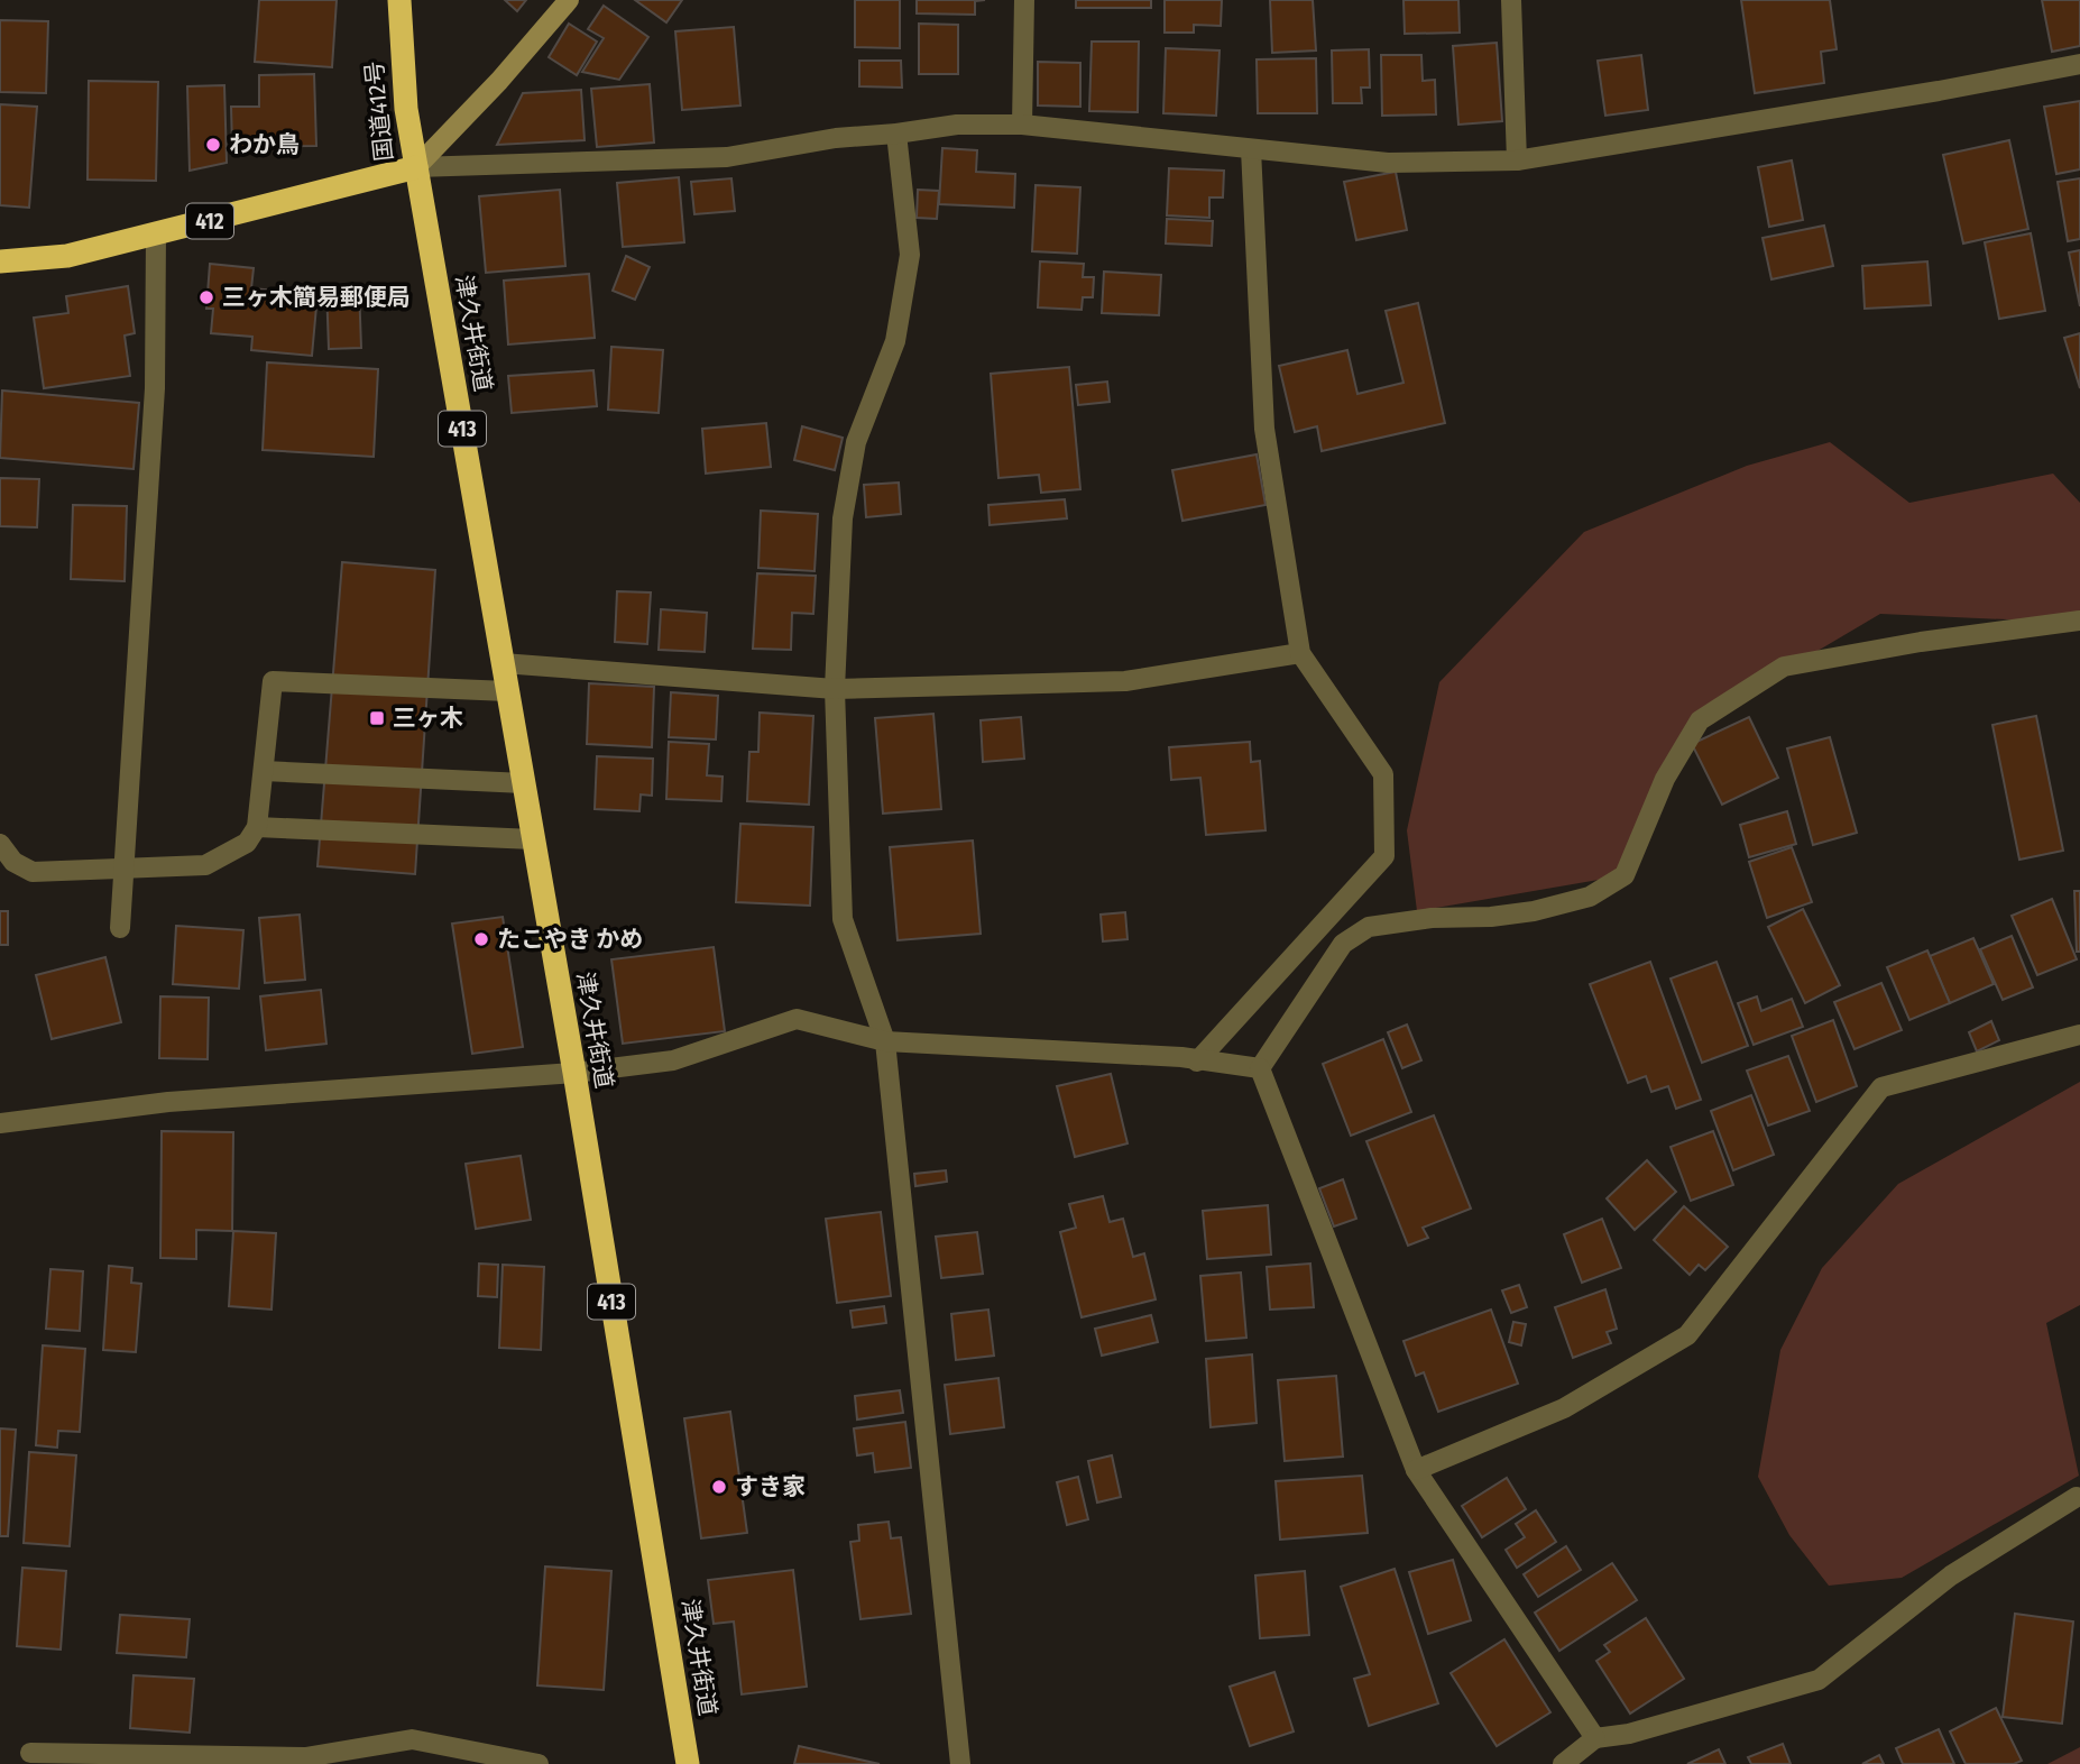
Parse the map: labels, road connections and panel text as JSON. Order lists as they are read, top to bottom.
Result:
{
  "streets": {
    "highway": [
      "国道412号",
      "412",
      "津久井街道",
      "413"
    ]
  },
  "crossings": [
    ["国道412号", "津久井街道"]
  ],
  "places": {
    "other": [
      "わか鳥",
      "三ヶ木簡易郵便局",
      "たこやき かめ",
      "すき家"
    ],
    "transit": ["三ヶ木"]
  }
}
